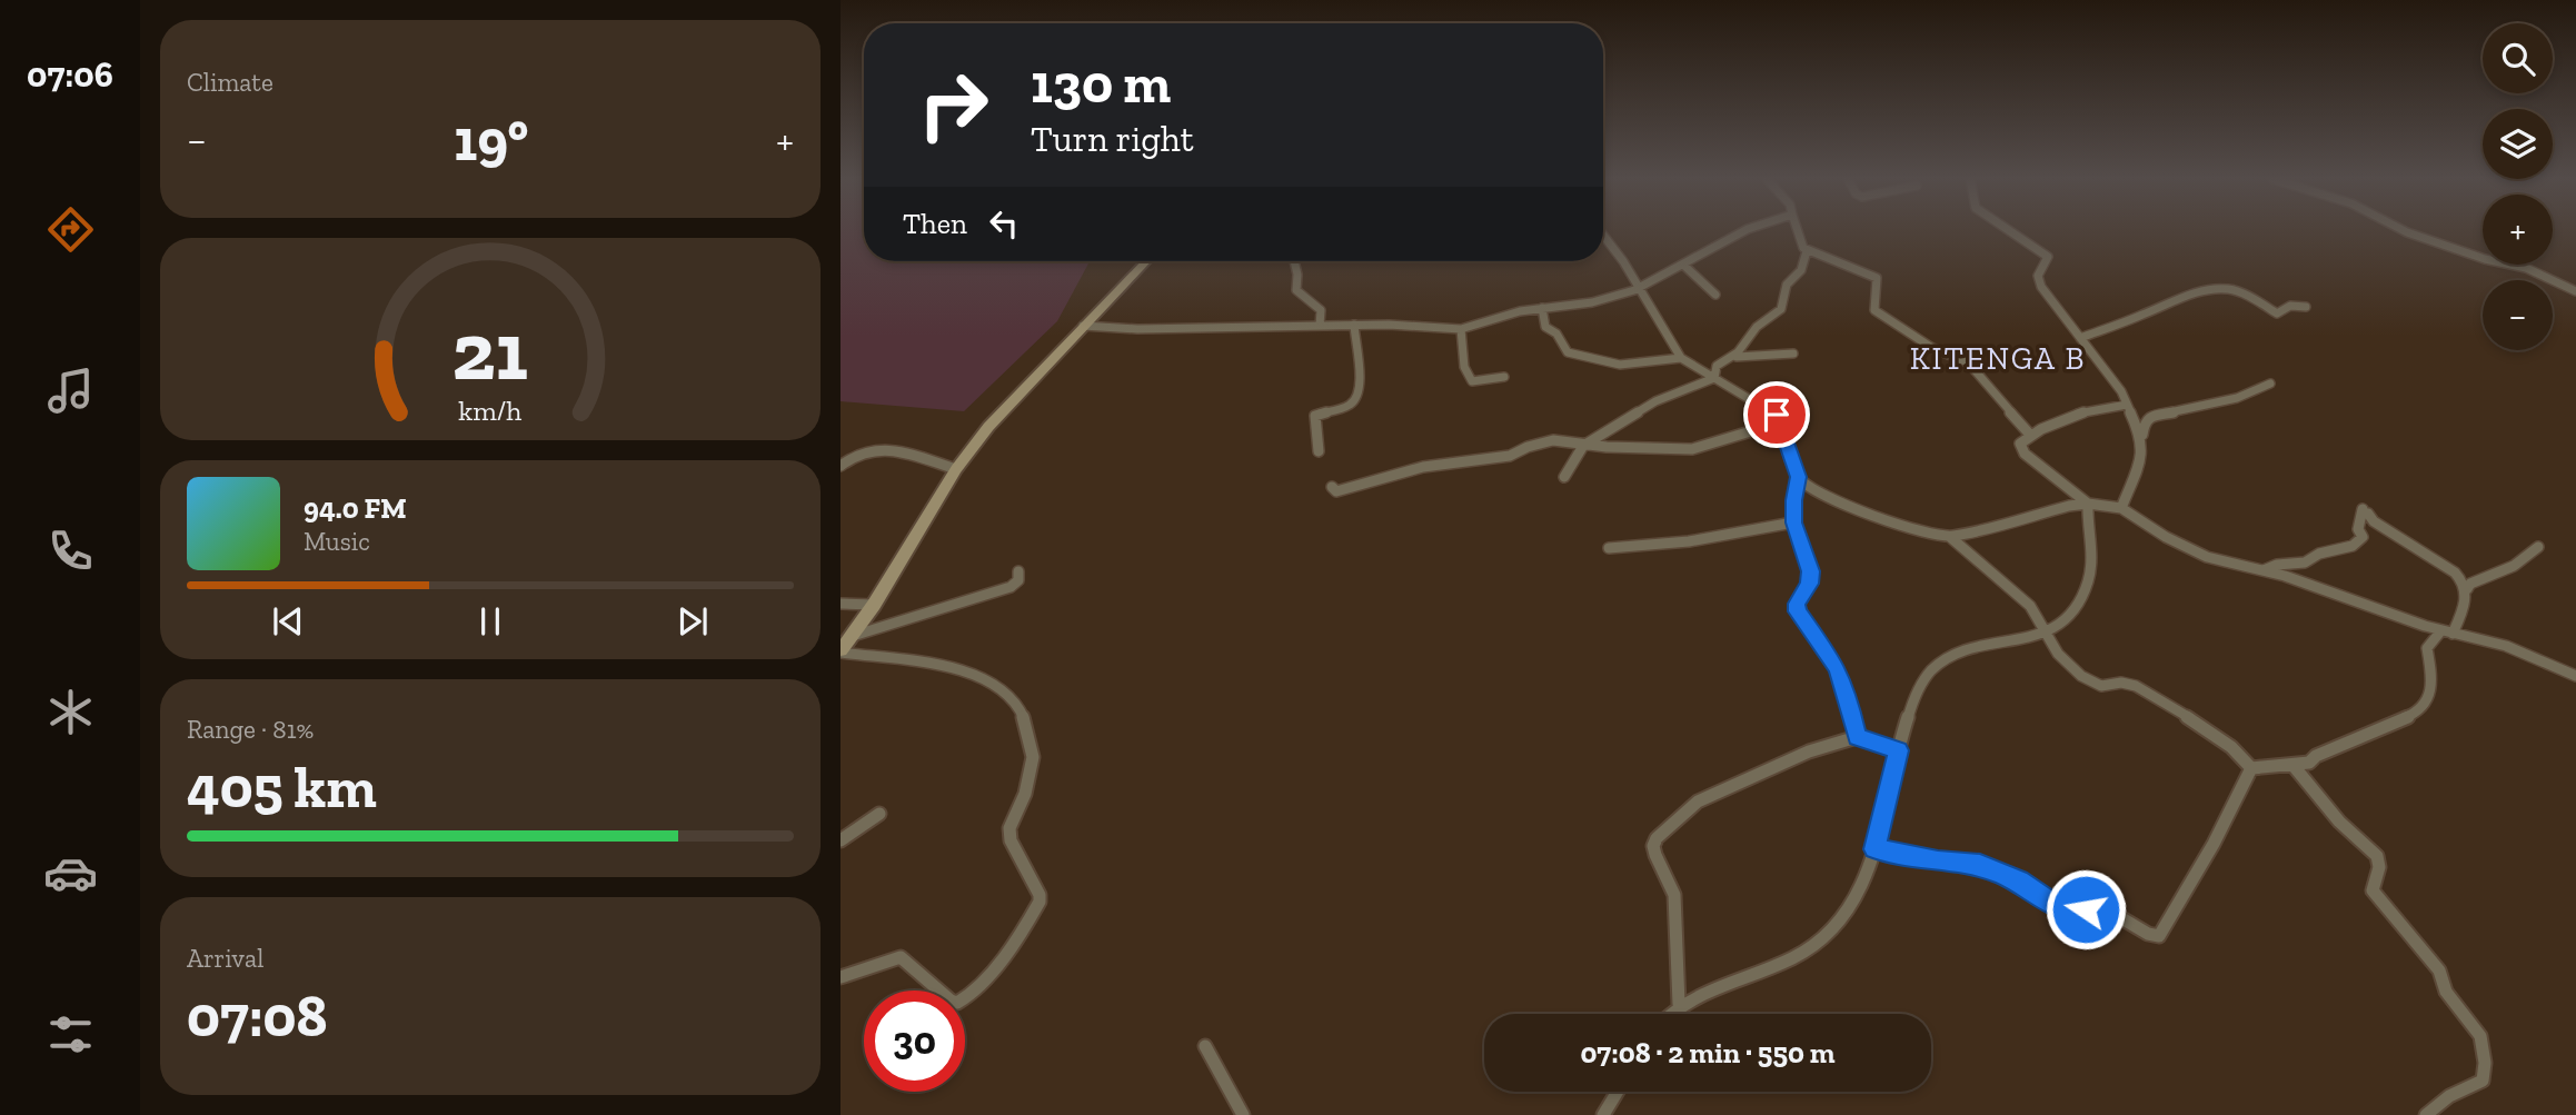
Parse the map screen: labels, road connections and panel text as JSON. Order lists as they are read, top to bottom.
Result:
{
  "districts": ["KITENGA B"],
  "page": {
    "tabs": "07:06",
    "tile": [
      "Climate",
      ["Range · 81%", "405 km"],
      ["Arrival", "07:08"]
    ],
    "map_buttons": ["+", "−"],
    "turn": ["130 m", "Turn right"],
    "heat": ["−", "19°", "+"],
    "then": "Then",
    "song": ["94.0 FM", "Music"],
    "limit": "30",
    "trip": "07:08 · 2 min · 550 m",
    "gauge": ["21", "km/h"]
  }
}
